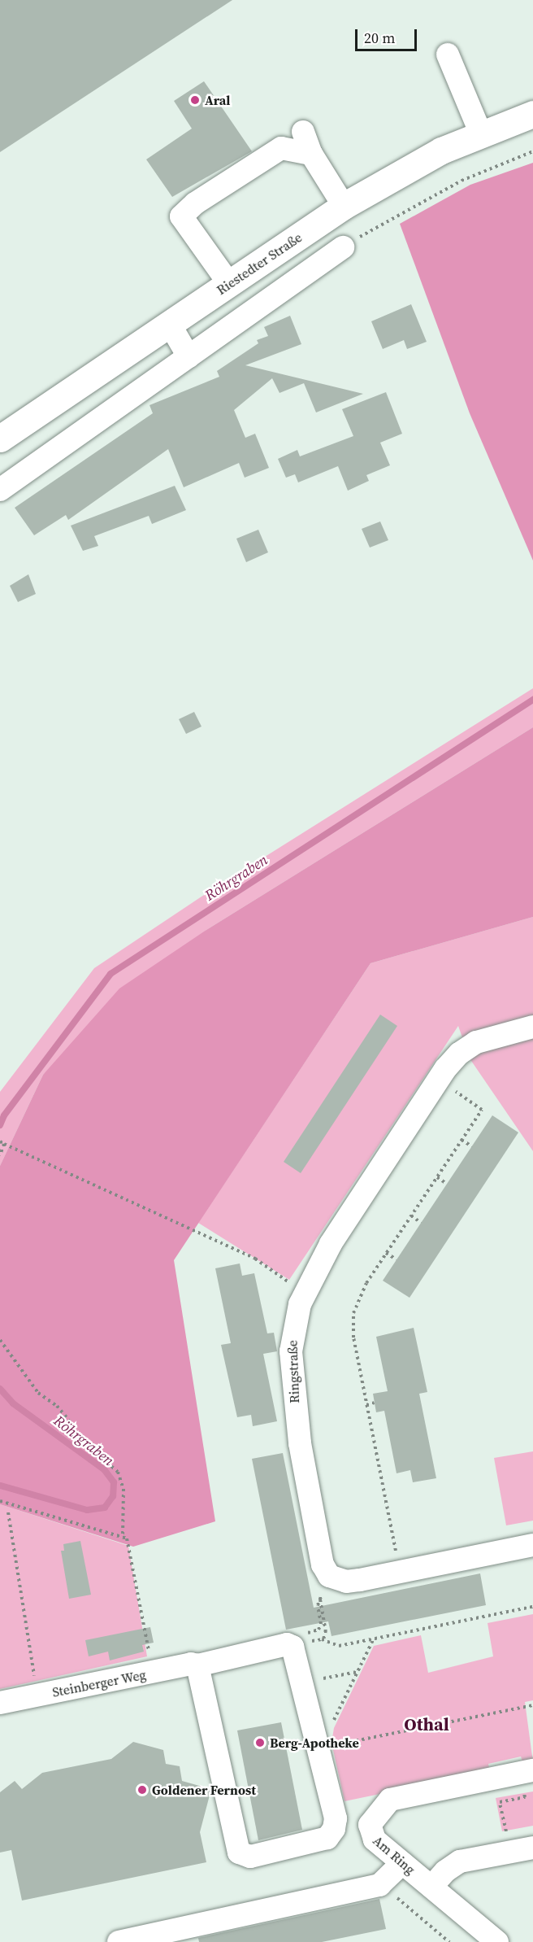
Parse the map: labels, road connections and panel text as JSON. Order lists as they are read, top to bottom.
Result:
{
  "streets": {
    "main road": ["Riestedter Straße"],
    "street": ["Ringstraße", "Steinberger Weg", "Am Ring"]
  },
  "districts": ["Othal"],
  "water": ["Röhrgraben"],
  "places": ["Aral", "Berg-Apotheke", "Goldener Fernost"],
  "scale_bar": "20 m"
}
